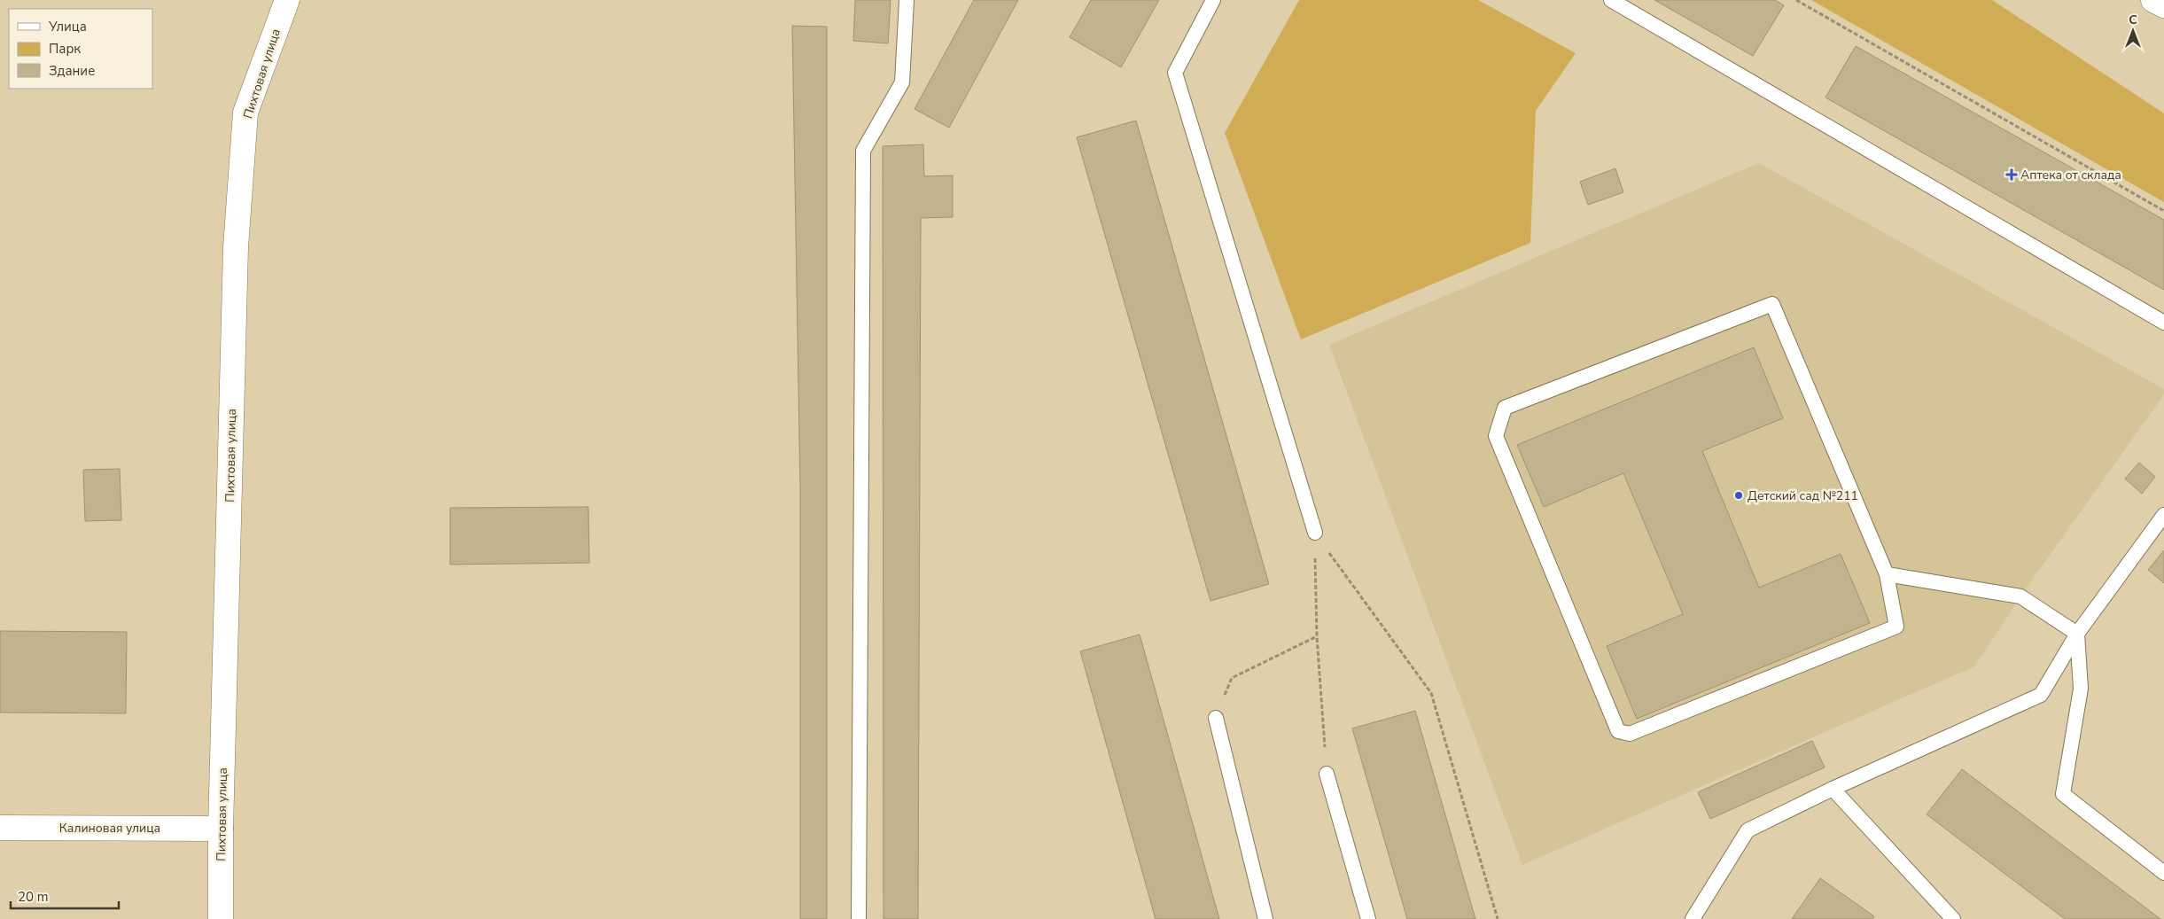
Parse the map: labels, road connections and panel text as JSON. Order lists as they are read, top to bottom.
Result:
{
  "streets": {
    "street": ["Пихтовая улица", "Калиновая улица"]
  },
  "crossings": [
    ["Пихтовая улица", "Калиновая улица"]
  ],
  "places": {
    "health": ["Аптека от склада"],
    "other": ["Детский сад №211"]
  },
  "legend": ["Улица", "Парк", "Здание"],
  "scale_bar": "20 m",
  "north": "top"
}
